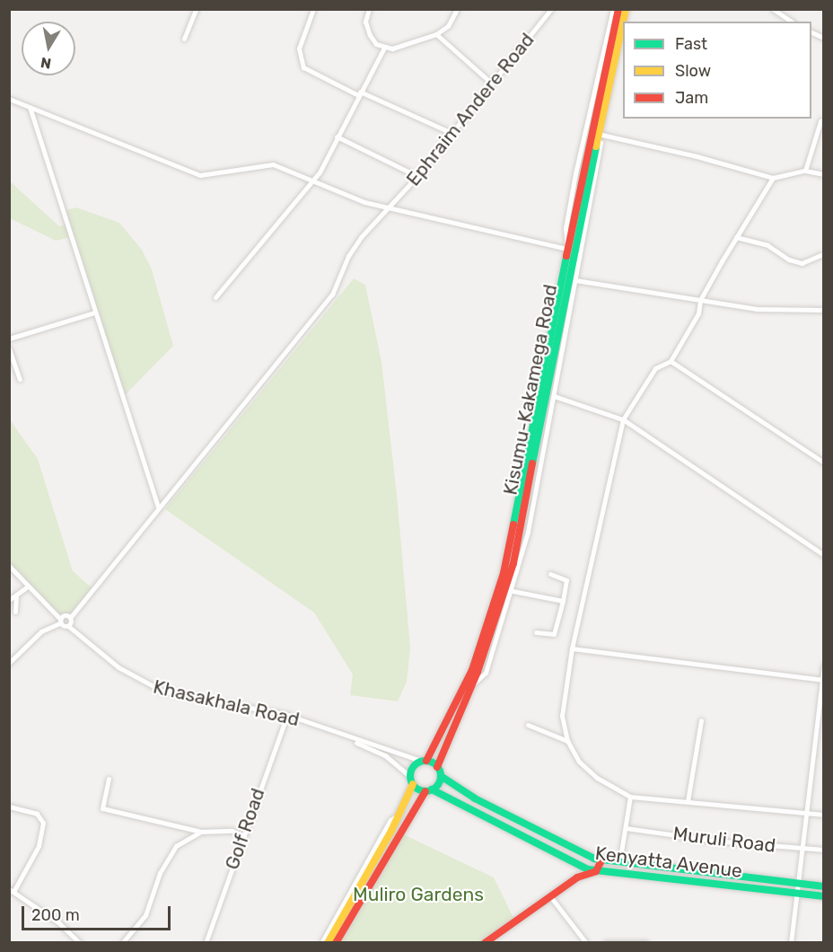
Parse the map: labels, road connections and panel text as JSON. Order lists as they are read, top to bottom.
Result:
{
  "streets": {
    "main road": ["Kisumu-Kakamega Road", "Kenyatta Avenue"],
    "street": [
      "Ephraim Andere Road",
      "Khasakhala Road",
      "Golf Road",
      "Muruli Road"
    ]
  },
  "crossings": [
    ["Kisumu-Kakamega Road", "Kenyatta Avenue"],
    ["Khasakhala Road", "Golf Road"]
  ],
  "parks": ["Muliro Gardens"],
  "legend": ["Fast", "Slow", "Jam"],
  "scale_bar": "200 m",
  "north": "bottom"
}
